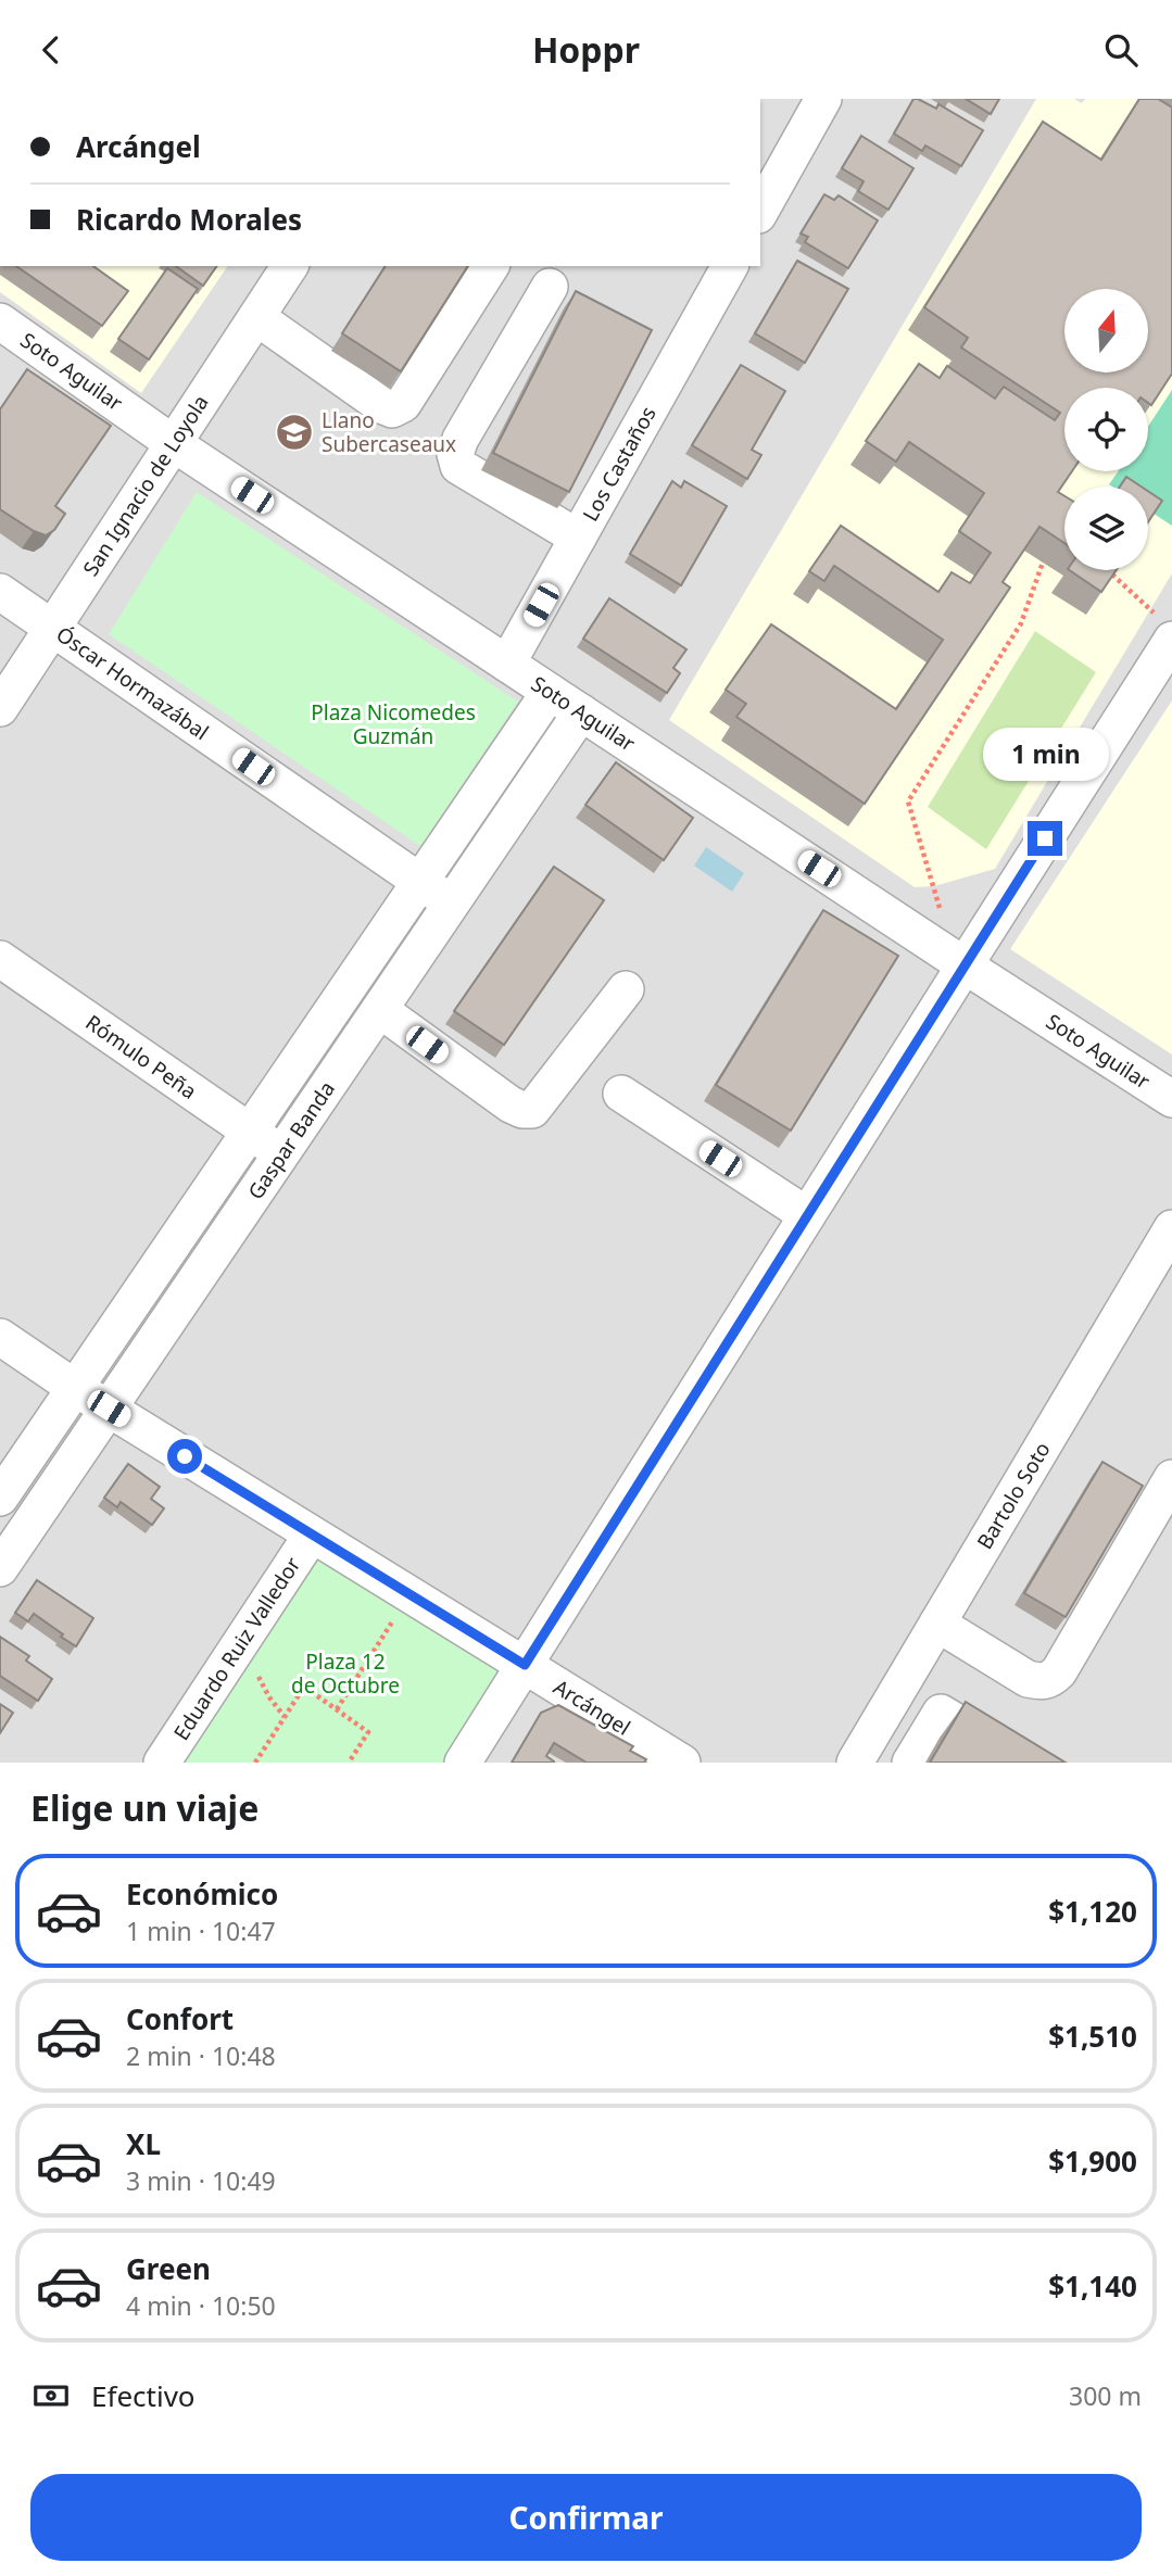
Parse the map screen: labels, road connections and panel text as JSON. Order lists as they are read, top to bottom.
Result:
{
  "streets": {
    "street": [
      "Soto Aguilar",
      "Los Castaños",
      "San Ignacio de Loyola",
      "Óscar Hormazábal",
      "Rómulo Peña",
      "Gaspar Banda",
      "Bartolo Soto",
      "Eduardo Ruiz Valledor",
      "Arcángel"
    ]
  },
  "crossings": [
    ["Soto Aguilar", "Los Castaños"],
    ["Soto Aguilar", "San Ignacio de Loyola"],
    ["Soto Aguilar", "Gaspar Banda"],
    ["San Ignacio de Loyola", "Óscar Hormazábal"],
    ["Óscar Hormazábal", "Gaspar Banda"],
    ["Rómulo Peña", "Gaspar Banda"],
    ["Gaspar Banda", "Arcángel"],
    ["Eduardo Ruiz Valledor", "Arcángel"]
  ],
  "parks": ["Plaza Nicomedes Guzmán", "Plaza 12 de Octubre"],
  "places": {
    "school or university": ["Llano Subercaseaux"]
  },
  "north": "top",
  "page": {
    "header": "Hoppr",
    "banner": ["Arcángel", "Ricardo Morales"],
    "bubble": "1 min",
    "heading": "Elige un viaje",
    "list": [
      {
        "name": "Económico",
        "note": "1 min · 10:47",
        "value": "$1,120"
      },
      {
        "name": "Confort",
        "note": "2 min · 10:48",
        "value": "$1,510"
      },
      {
        "name": "XL",
        "note": "3 min · 10:49",
        "value": "$1,900"
      },
      {
        "name": "Green",
        "note": "4 min · 10:50",
        "value": "$1,140"
      }
    ],
    "pay": ["Efectivo", "300 m"],
    "buttons": "Confirmar"
  }
}
